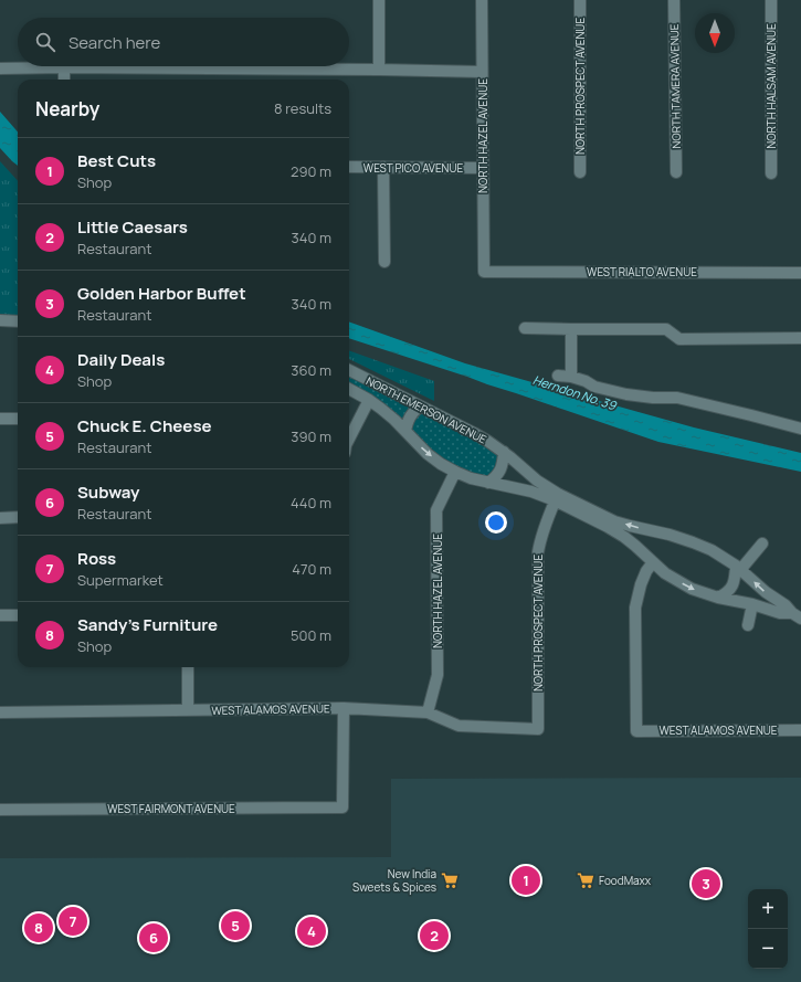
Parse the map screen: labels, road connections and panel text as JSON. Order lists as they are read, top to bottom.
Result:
{
  "streets": {
    "street": [
      "NORTH PROSPECT AVENUE",
      "NORTH TAMERA AVENUE",
      "NORTH HALSAM AVENUE",
      "NORTH HAZEL AVENUE",
      "WEST PICO AVENUE",
      "WEST RIALTO AVENUE",
      "NORTH EMERSON AVENUE",
      "WEST ALAMOS AVENUE",
      "WEST FAIRMONT AVENUE"
    ]
  },
  "crossings": [
    ["NORTH PROSPECT AVENUE", "NORTH EMERSON AVENUE"],
    ["NORTH PROSPECT AVENUE", "WEST ALAMOS AVENUE"],
    ["NORTH HAZEL AVENUE", "WEST PICO AVENUE"],
    ["NORTH HAZEL AVENUE", "WEST RIALTO AVENUE"],
    ["NORTH HAZEL AVENUE", "NORTH EMERSON AVENUE"],
    ["NORTH HAZEL AVENUE", "WEST ALAMOS AVENUE"],
    ["NORTH EMERSON AVENUE", "WEST ALAMOS AVENUE"],
    ["WEST ALAMOS AVENUE", "WEST FAIRMONT AVENUE"]
  ],
  "water": ["Herndon No. 39"],
  "places": {
    "supermarket": ["New India Sweets & Spices", "FoodMaxx"]
  },
  "north": "bottom",
  "page": {
    "search": "Search here",
    "heading": ["Nearby", "8 results"],
    "list": [
      {
        "mark": "1",
        "name": "Best Cuts",
        "note": "Shop",
        "value": "290 m"
      },
      {
        "mark": "2",
        "name": "Little Caesars",
        "note": "Restaurant",
        "value": "340 m"
      },
      {
        "mark": "3",
        "name": "Golden Harbor Buffet",
        "note": "Restaurant",
        "value": "340 m"
      },
      {
        "mark": "4",
        "name": "Daily Deals",
        "note": "Shop",
        "value": "360 m"
      },
      {
        "mark": "5",
        "name": "Chuck E. Cheese",
        "note": "Restaurant",
        "value": "390 m"
      },
      {
        "mark": "6",
        "name": "Subway",
        "note": "Restaurant",
        "value": "440 m"
      },
      {
        "mark": "7",
        "name": "Ross",
        "note": "Supermarket",
        "value": "470 m"
      },
      {
        "mark": "8",
        "name": "Sandy's Furniture",
        "note": "Shop",
        "value": "500 m"
      }
    ],
    "pins": [
      "1",
      "3",
      "7",
      "5",
      "8",
      "4",
      "2",
      "6"
    ],
    "map_buttons": ["+", "−"]
  }
}
